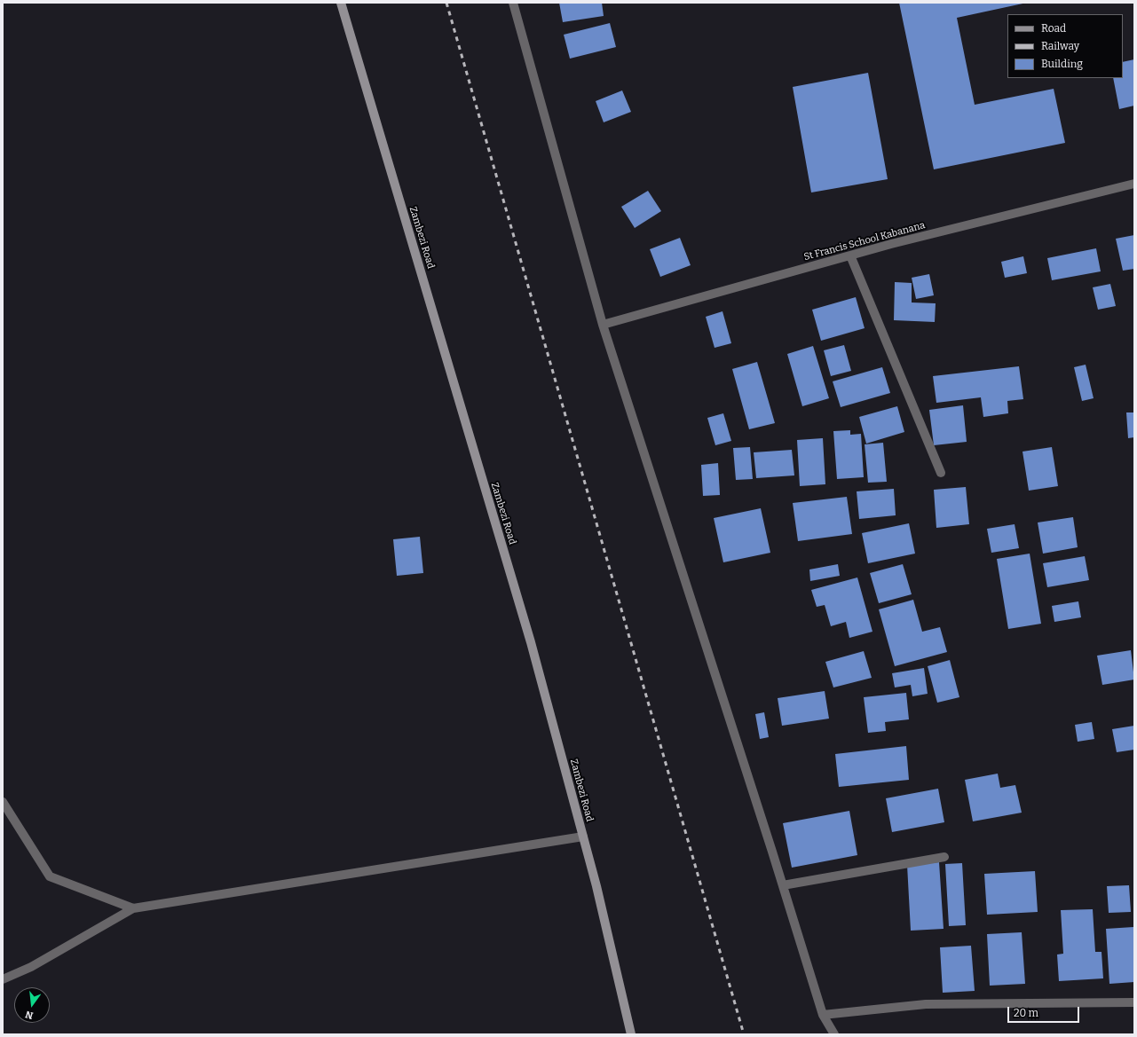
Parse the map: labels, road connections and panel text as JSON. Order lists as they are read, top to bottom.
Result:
{
  "streets": {
    "main road": ["Zambezi Road"],
    "street": ["St Francis School Kabanana"]
  },
  "legend": ["Road", "Railway", "Building"],
  "scale_bar": "20 m",
  "north": "bottom"
}
